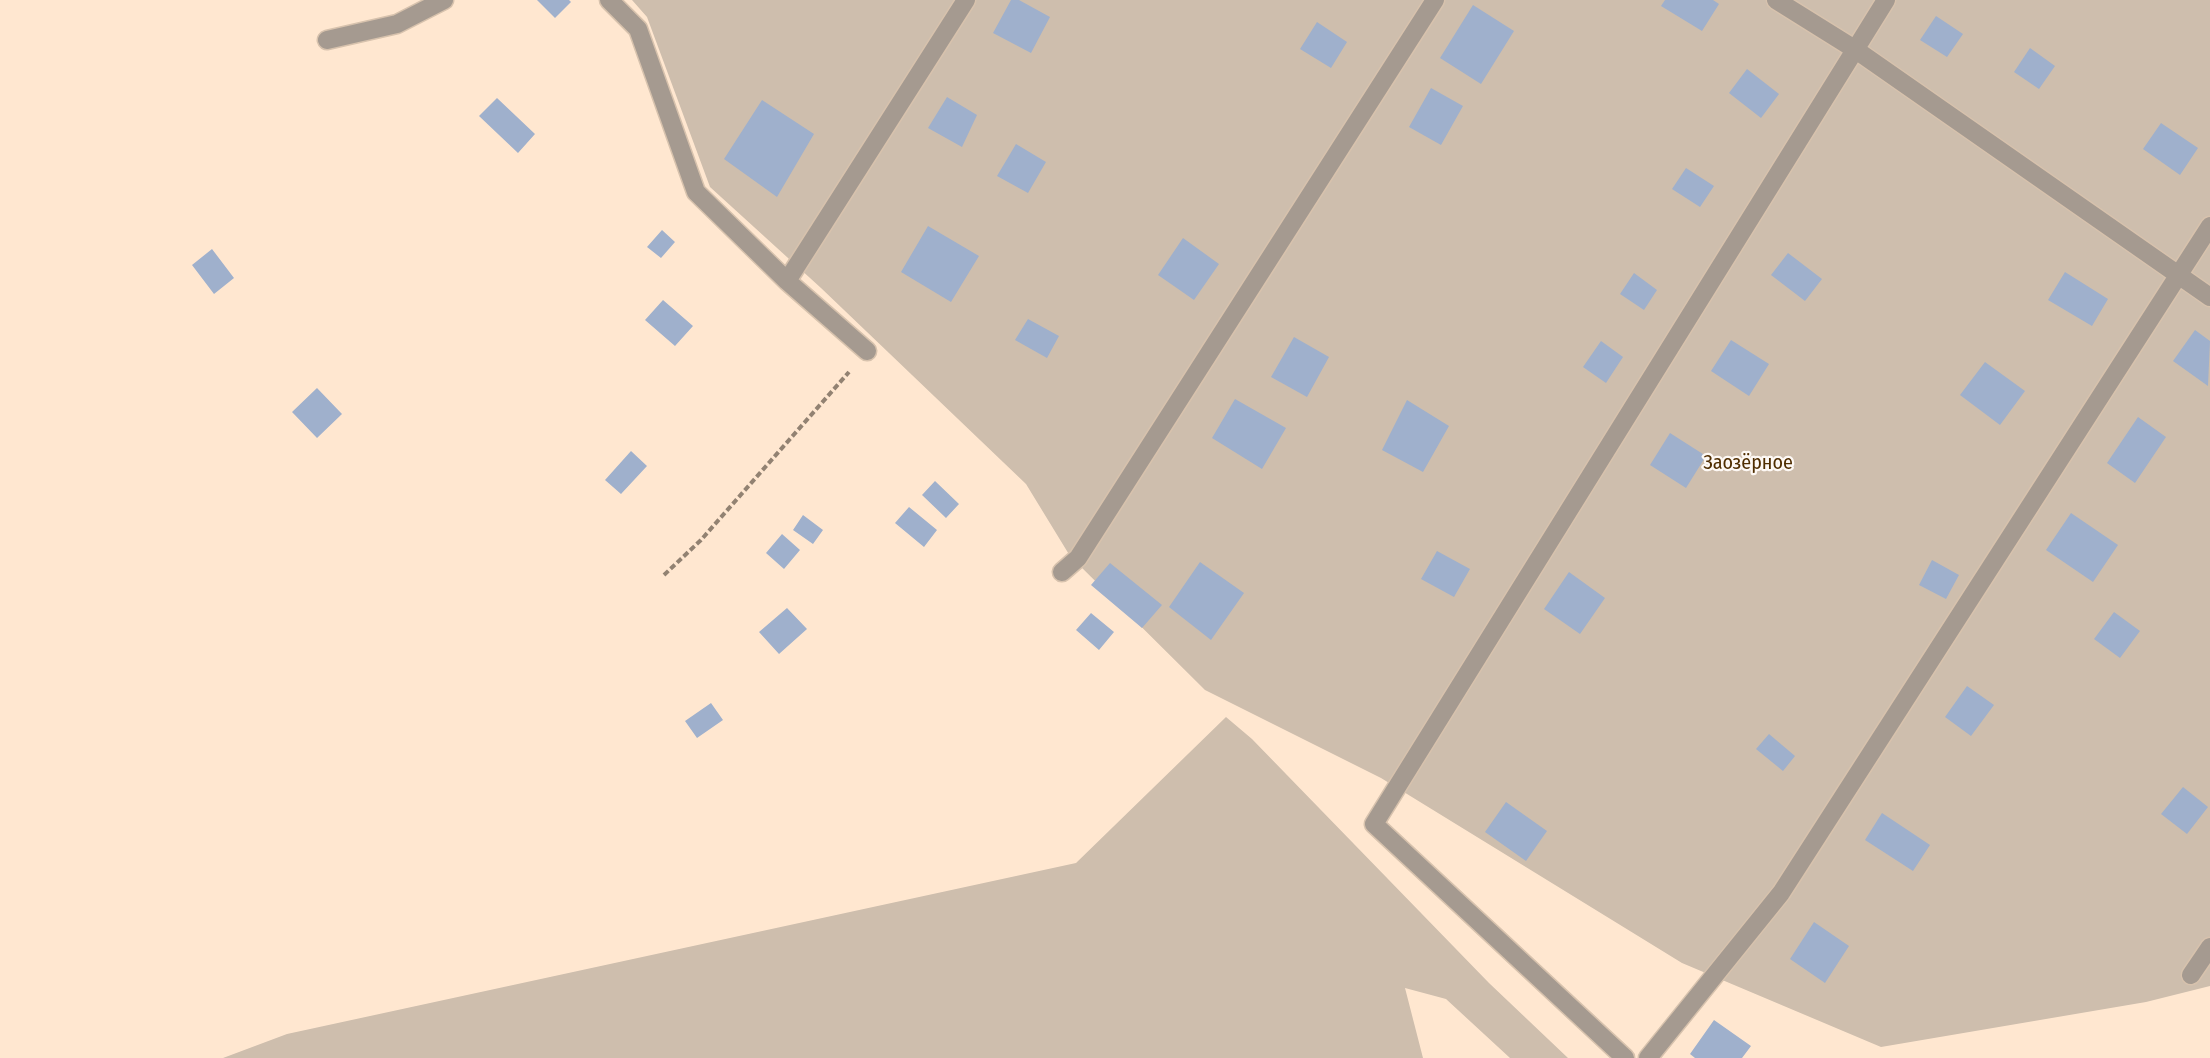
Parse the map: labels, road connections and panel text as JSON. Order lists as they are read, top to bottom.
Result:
{
  "parks": ["Заозёрное"]
}
